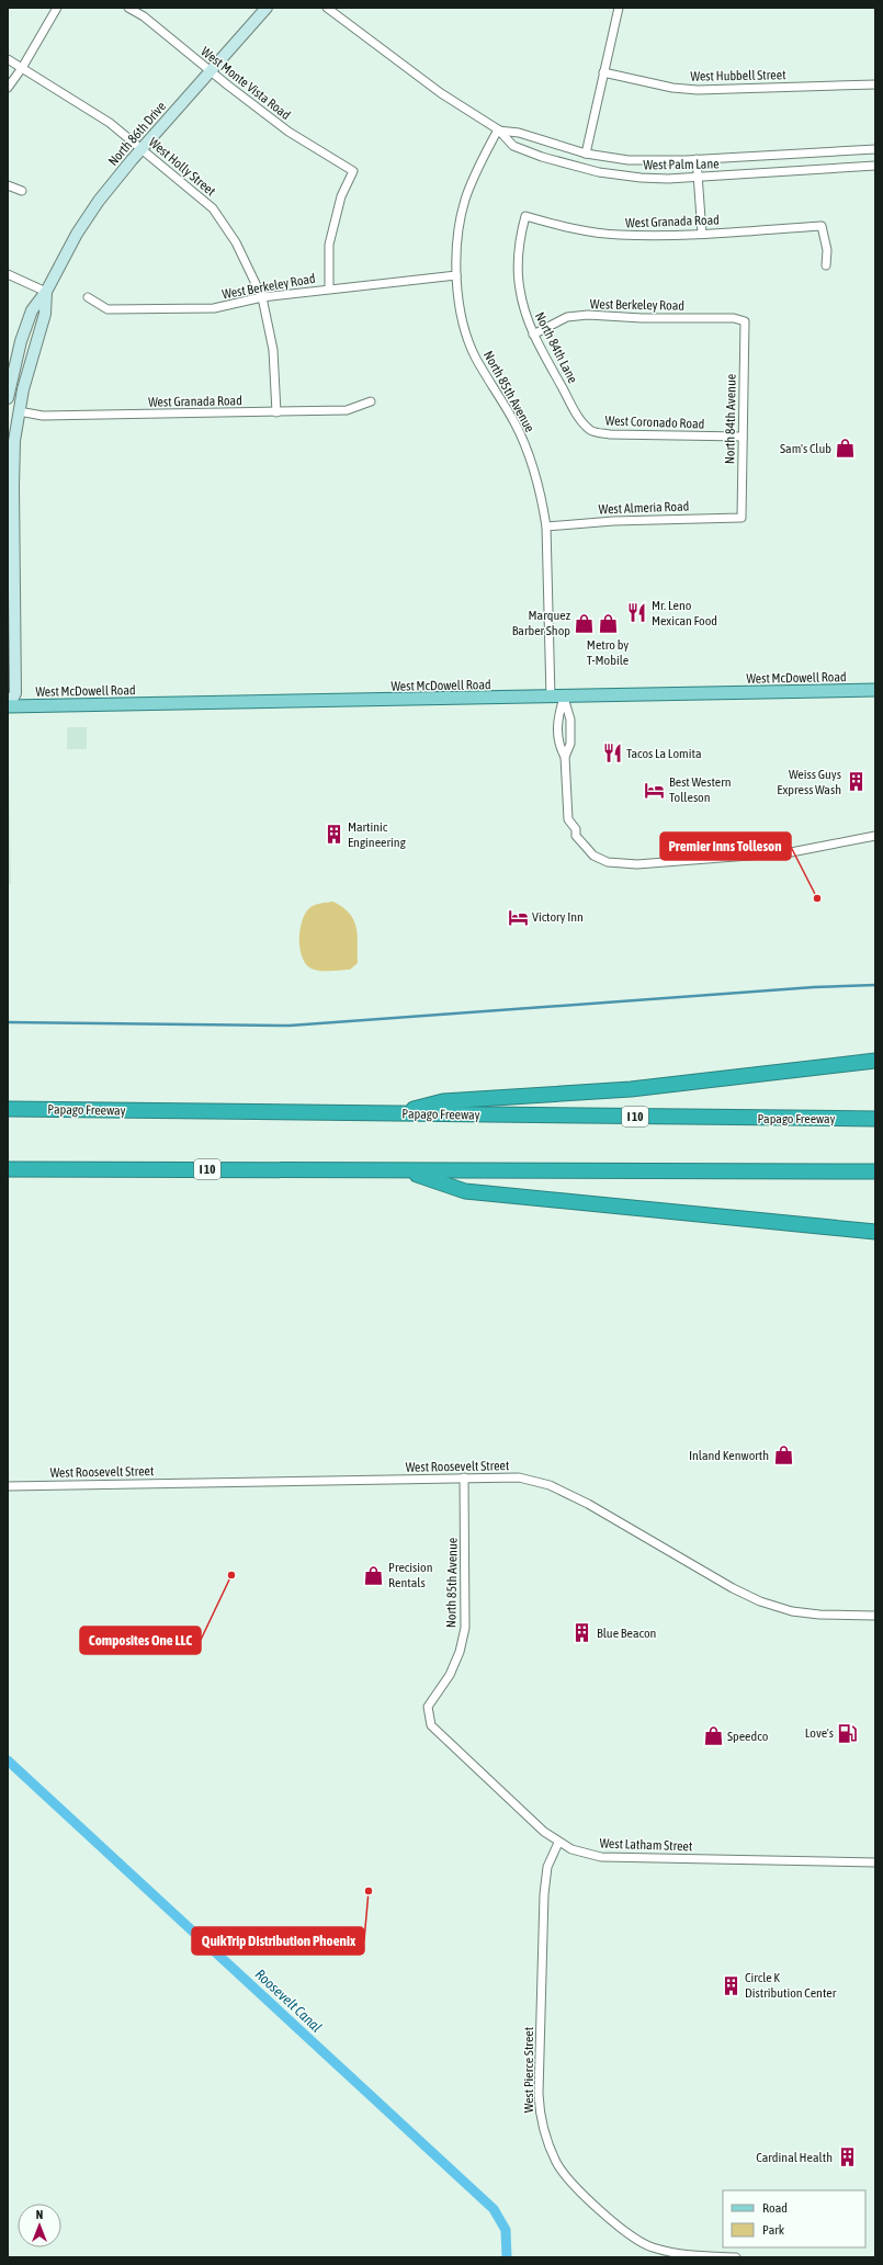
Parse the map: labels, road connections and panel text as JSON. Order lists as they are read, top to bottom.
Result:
{
  "streets": {
    "highway": ["Papago Freeway", "I 10"],
    "main road": ["West McDowell Road"],
    "street": [
      "West Hubbell Street",
      "West Monte Vista Road",
      "North 86th Drive",
      "West Palm Lane",
      "West Holly Street",
      "West Granada Road",
      "West Berkeley Road",
      "North 84th Lane",
      "North 85th Avenue",
      "North 84th Avenue",
      "West Coronado Road",
      "West Almeria Road",
      "West Roosevelt Street",
      "West Latham Street",
      "West Pierce Street"
    ]
  },
  "crossings": [
    ["West Monte Vista Road", "North 86th Drive"],
    ["West Monte Vista Road", "West Berkeley Road"],
    ["North 86th Drive", "West Holly Street"],
    ["North 86th Drive", "West Granada Road"],
    ["North 86th Drive", "West McDowell Road"],
    ["West Palm Lane", "North 85th Avenue"],
    ["West Holly Street", "West Granada Road"],
    ["West Holly Street", "West Berkeley Road"],
    ["West Granada Road", "North 84th Lane"],
    ["West Berkeley Road", "North 84th Lane"],
    ["West Berkeley Road", "North 85th Avenue"],
    ["West Berkeley Road", "North 84th Avenue"],
    ["North 84th Lane", "West Coronado Road"],
    ["North 85th Avenue", "West Almeria Road"],
    ["North 85th Avenue", "West McDowell Road"],
    ["North 85th Avenue", "West Roosevelt Street"],
    ["North 85th Avenue", "West Latham Street"],
    ["North 84th Avenue", "West Coronado Road"],
    ["North 84th Avenue", "West Almeria Road"],
    ["West Latham Street", "West Pierce Street"]
  ],
  "water": ["Roosevelt Canal"],
  "places": {
    "shop": [
      "Sam's Club",
      "Marquez Barber Shop",
      "Metro by T-Mobile",
      "Inland Kenworth",
      "Precision Rentals",
      "Speedco"
    ],
    "restaurant": ["Mr. Leno Mexican Food", "Tacos La Lomita"],
    "building": [
      "Weiss Guys Express Wash",
      "Martinic Engineering",
      "Blue Beacon",
      "Circle K Distribution Center",
      "Cardinal Health"
    ],
    "hotel": ["Best Western Tolleson", "Victory Inn"],
    "other": ["Premier Inns Tolleson", "Composites One LLC", "QuikTrip Distribution Phoenix"],
    "fuel station": ["Love's"]
  },
  "legend": ["Road", "Park"],
  "north": "top"
}
